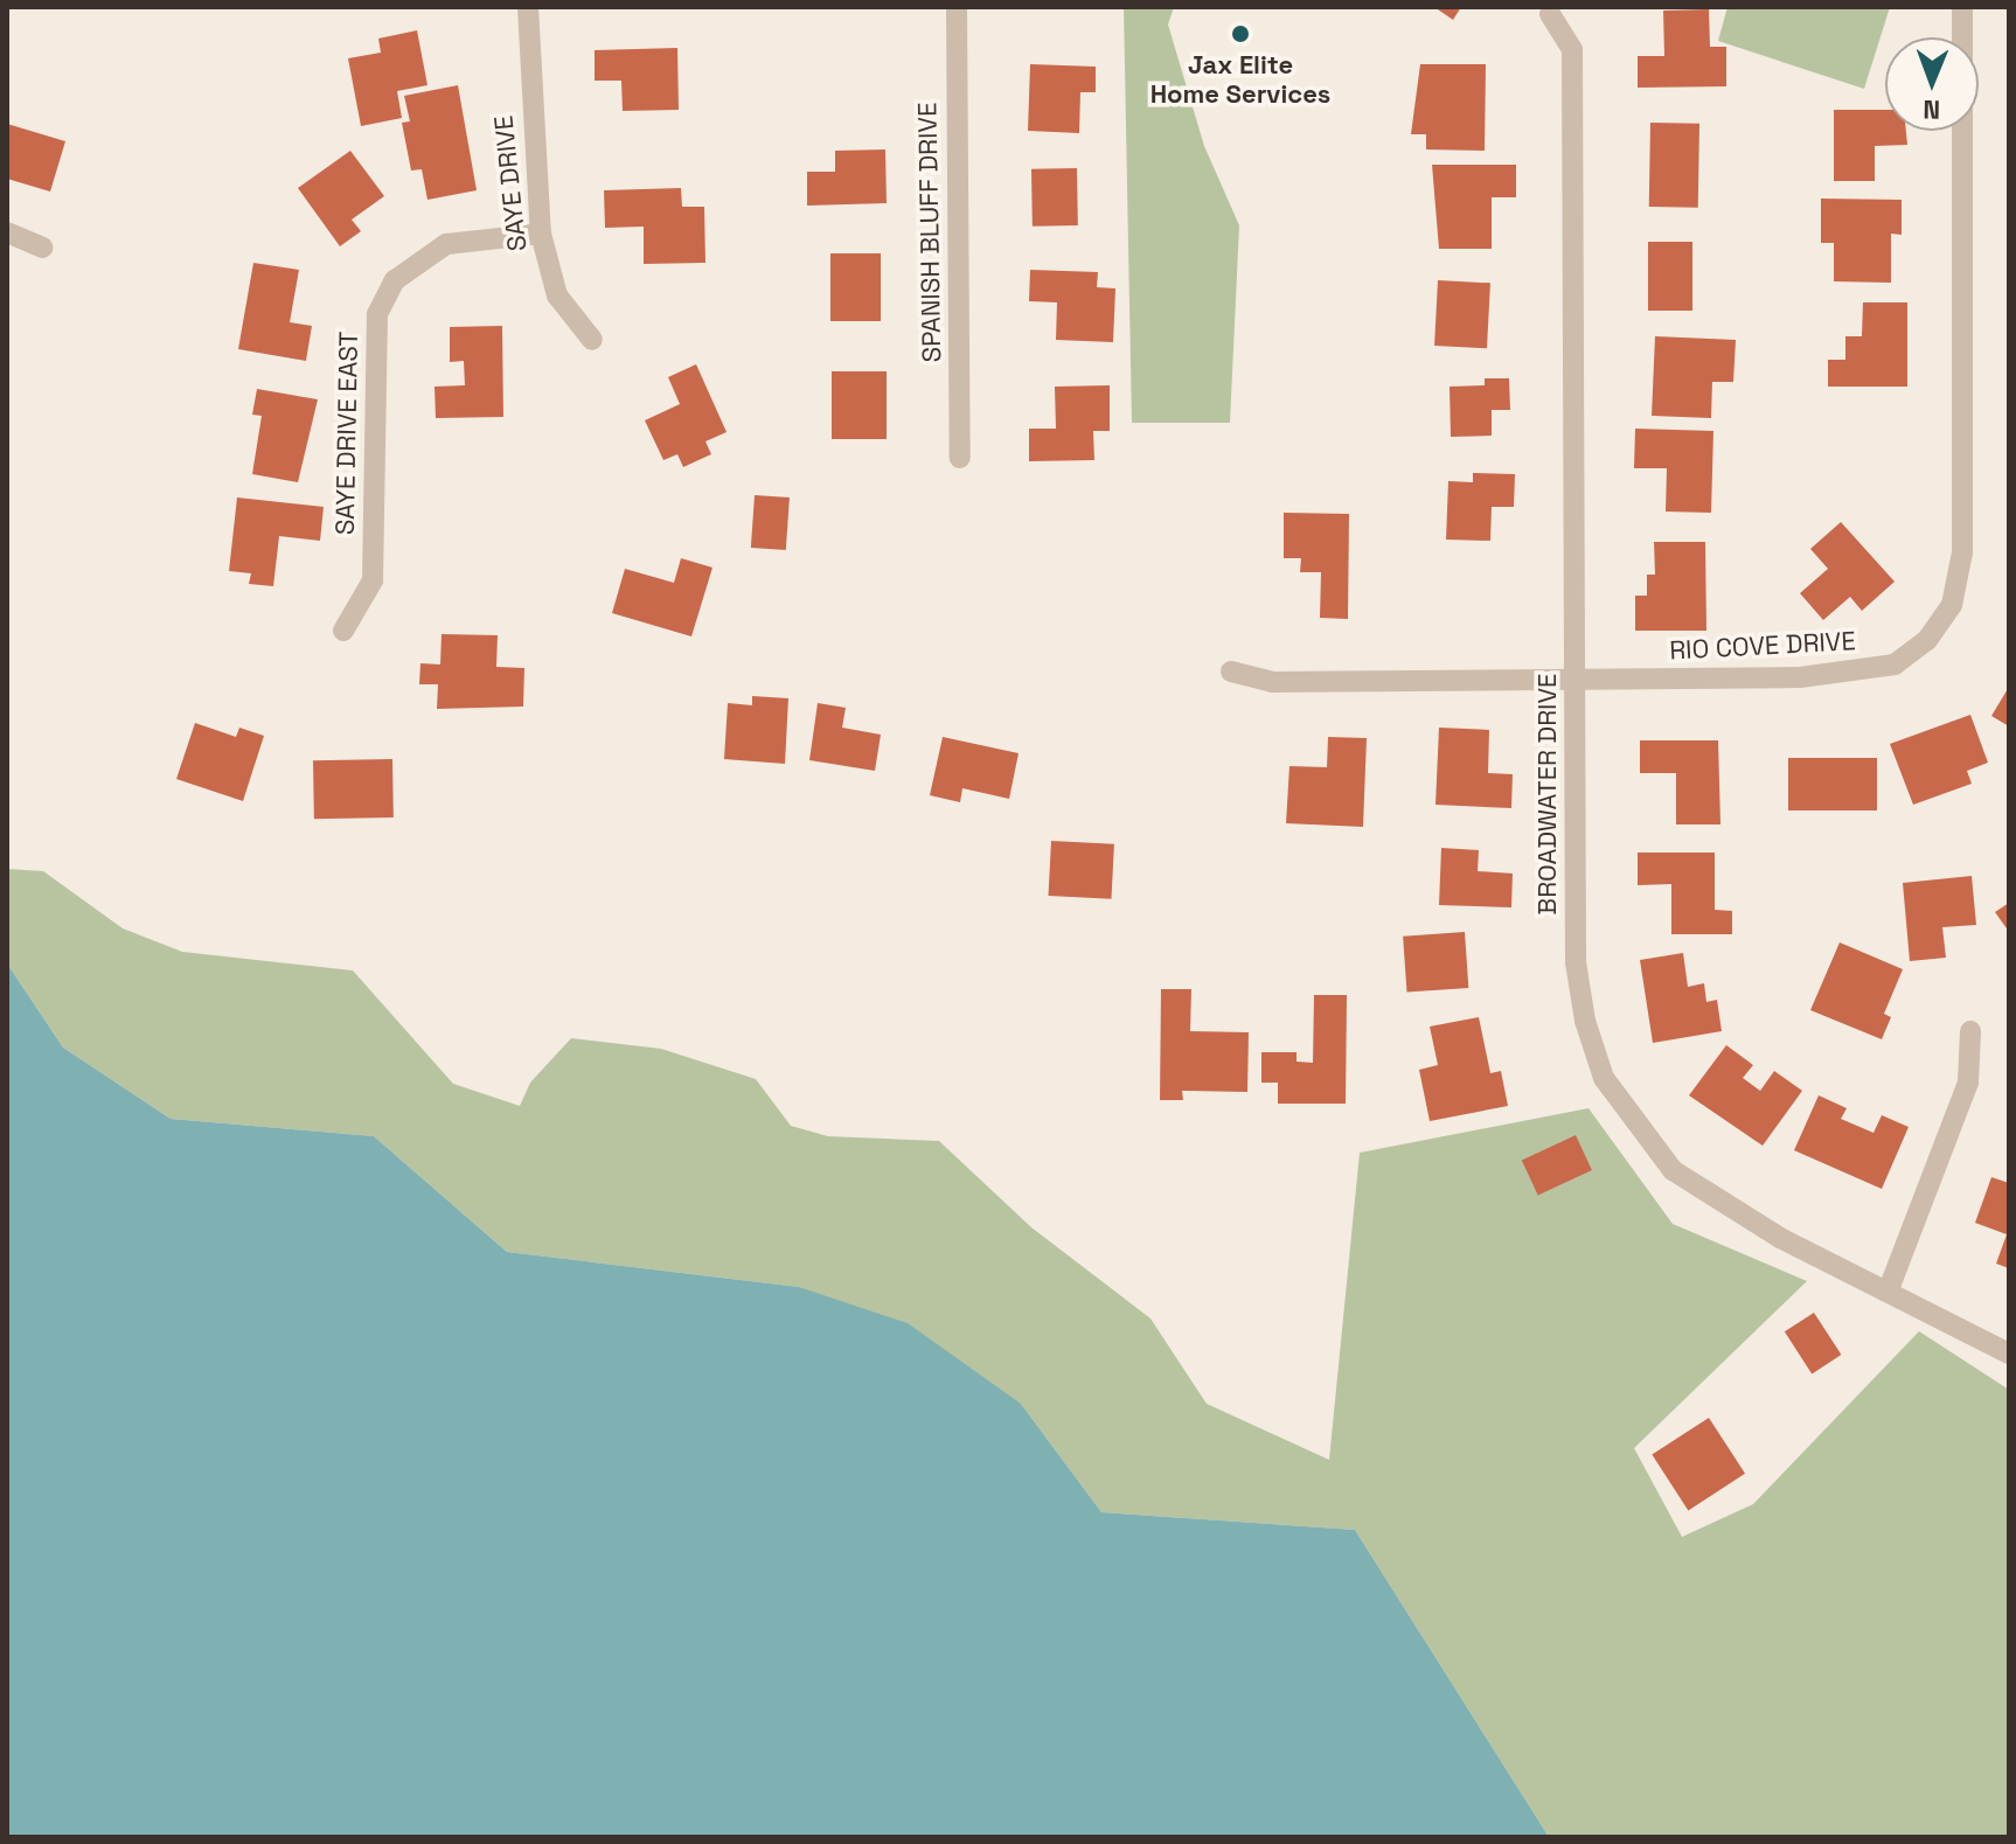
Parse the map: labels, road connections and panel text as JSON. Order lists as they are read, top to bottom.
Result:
{
  "streets": {
    "street": [
      "SAYE DRIVE",
      "SPANISH BLUFF DRIVE",
      "SAYE DRIVE EAST",
      "RIO COVE DRIVE",
      "BROADWATER DRIVE"
    ]
  },
  "crossings": [
    ["SAYE DRIVE", "SAYE DRIVE EAST"],
    ["RIO COVE DRIVE", "BROADWATER DRIVE"]
  ],
  "places": ["Jax Elite Home Services"],
  "north": "bottom"
}
